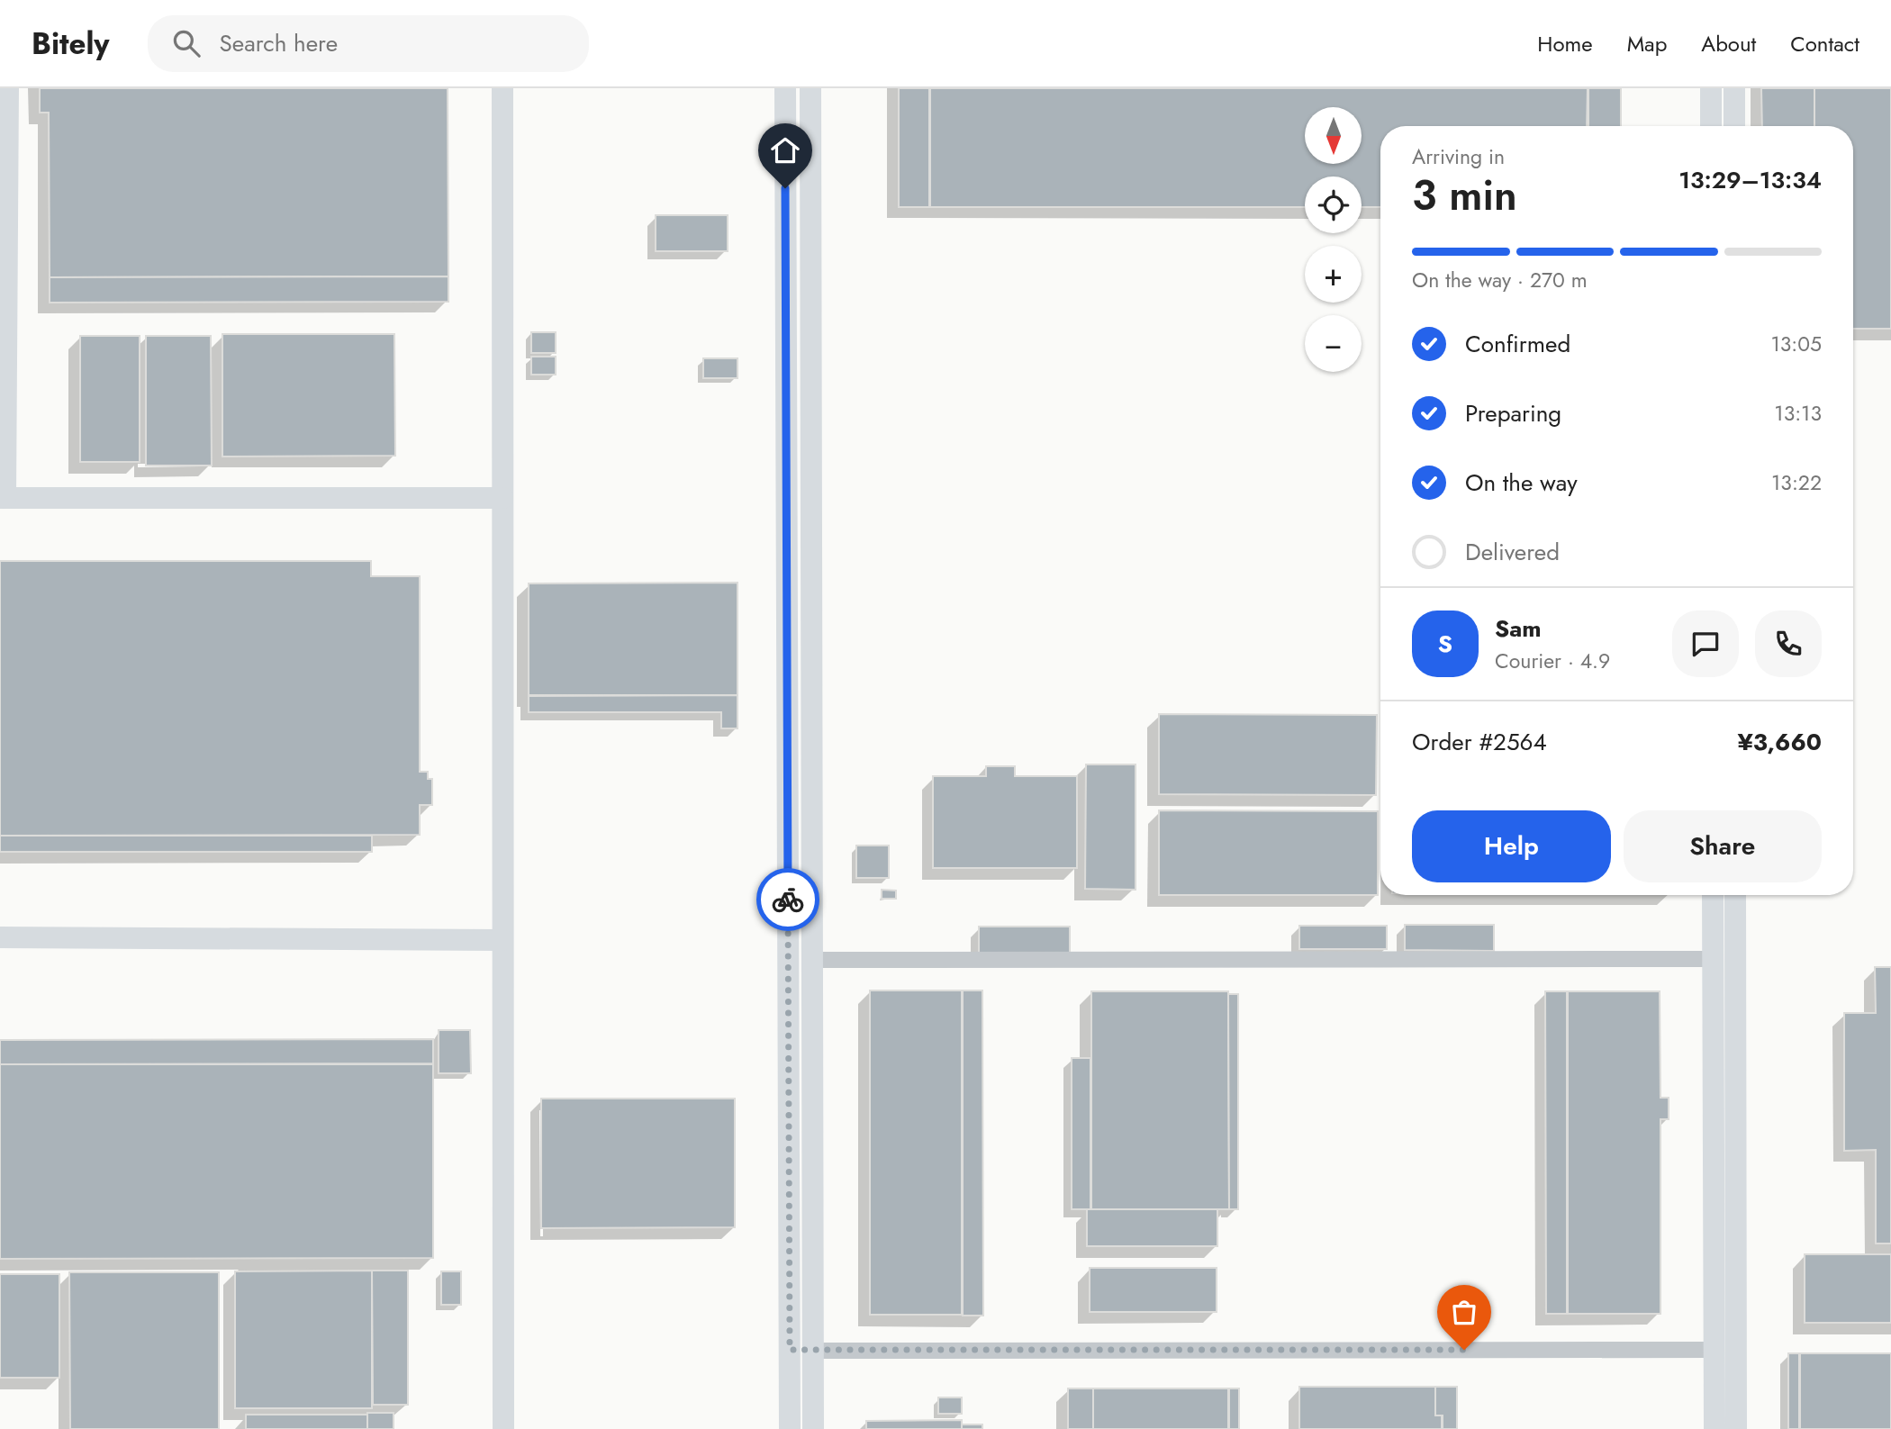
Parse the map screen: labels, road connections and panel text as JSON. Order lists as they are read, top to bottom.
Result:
{
  "north": "bottom",
  "page": {
    "header": "Bitely",
    "search": "Search here",
    "nav": [
      "Home",
      "Map",
      "About",
      "Contact"
    ],
    "map_buttons": ["+", "−"],
    "heading": ["3 min", "Arriving in", "13:29–13:34"],
    "panel": [
      "Sam",
      "Courier · 4.9",
      "Order #2564",
      "¥3,660"
    ],
    "bar": "On the way · 270 m",
    "list": [
      ["Confirmed", "13:05"],
      ["Preparing", "13:13"],
      ["On the way", "13:22"],
      "Delivered"
    ],
    "round": "S",
    "buttons": ["Help", "Share"]
  }
}
